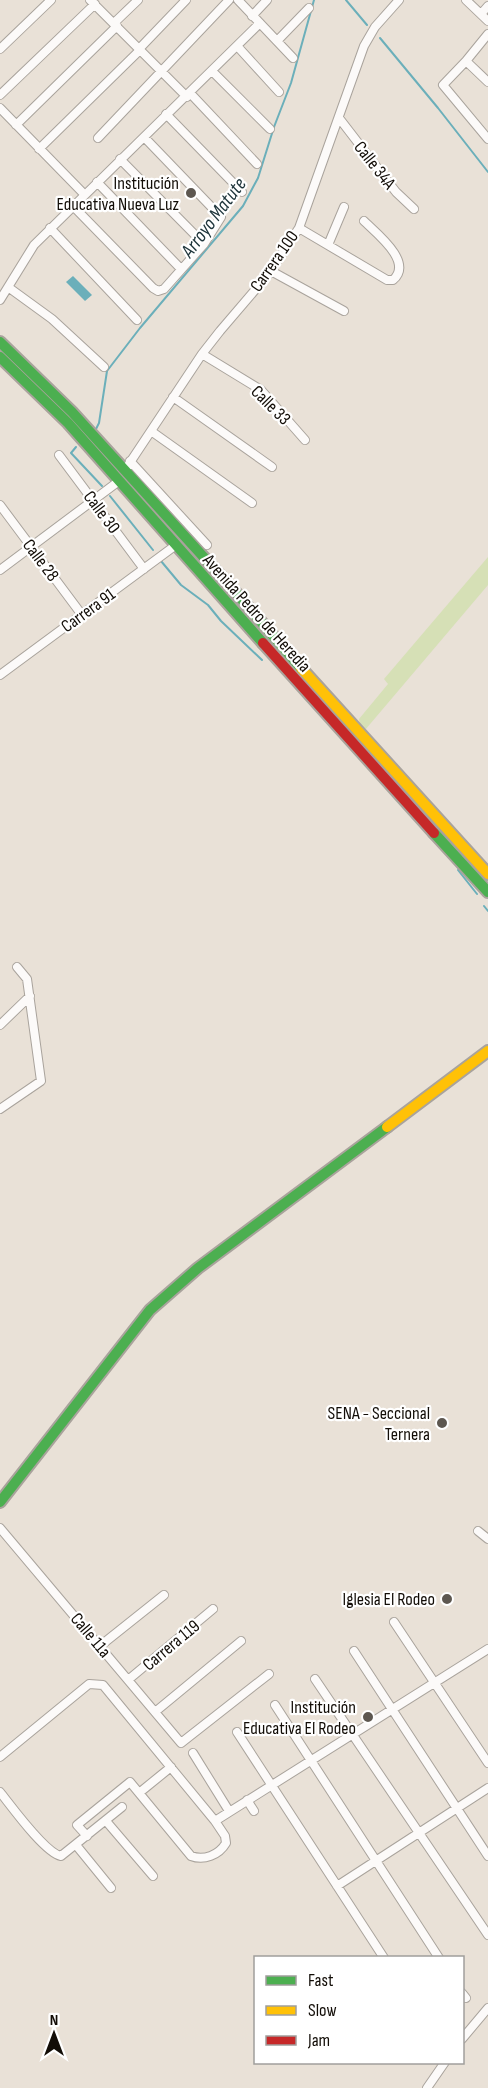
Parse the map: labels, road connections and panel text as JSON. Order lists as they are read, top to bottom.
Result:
{
  "streets": {
    "main road": ["Avenida Pedro de Heredia"],
    "street": [
      "Calle 34A",
      "Carrera 100",
      "Calle 33",
      "Calle 30",
      "Calle 28",
      "Carrera 91",
      "Calle 11a",
      "Carrera 119"
    ]
  },
  "crossings": [
    ["Calle 34A", "Carrera 100"],
    ["Carrera 100", "Calle 33"],
    ["Carrera 100", "Avenida Pedro de Heredia"],
    ["Calle 30", "Carrera 91"],
    ["Calle 28", "Carrera 91"],
    ["Carrera 91", "Avenida Pedro de Heredia"],
    ["Calle 11a", "Carrera 119"]
  ],
  "water": ["Arroyo Matute"],
  "places": [
    "Institución Educativa Nueva Luz",
    "SENA - Seccional Ternera",
    "Iglesia El Rodeo",
    "Institución Educativa El Rodeo"
  ],
  "legend": ["Fast", "Slow", "Jam"],
  "north": "top"
}
